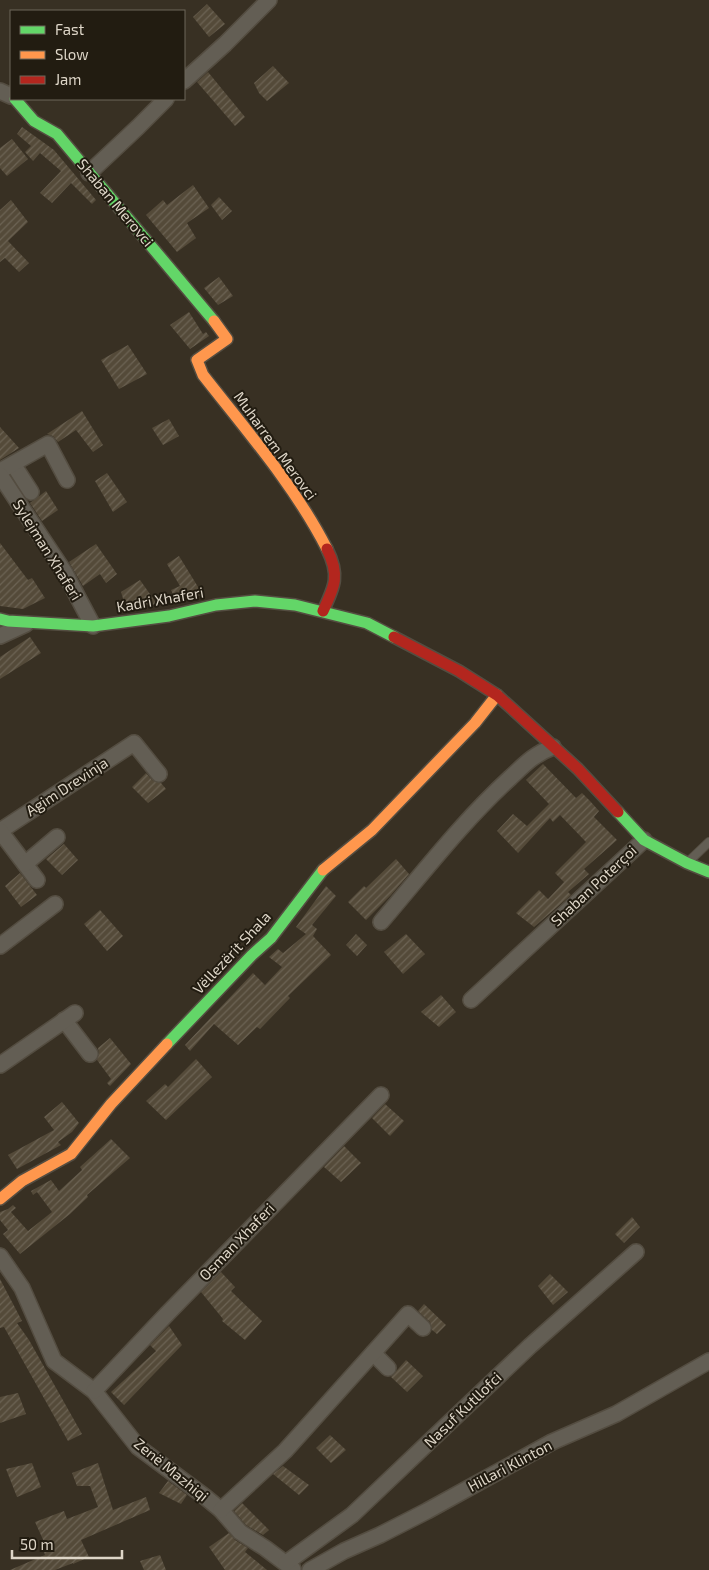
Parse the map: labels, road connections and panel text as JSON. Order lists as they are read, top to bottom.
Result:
{
  "streets": {
    "street": [
      "Shaban Merovci",
      "Muharrem Merovci",
      "Sylejman Xhaferi",
      "Kadri Xhaferi",
      "Agim Drevinja",
      "Shaban Poterçoi",
      "Vëllezërit Shala",
      "Osman Xhaferi",
      "Nasuf Kutllofci",
      "Hillari Klinton",
      "Zenë Mazhiqi"
    ]
  },
  "crossings": [
    ["Shaban Merovci", "Muharrem Merovci"],
    ["Muharrem Merovci", "Kadri Xhaferi"],
    ["Muharrem Merovci", "Shaban Poterçoi"],
    ["Sylejman Xhaferi", "Kadri Xhaferi"],
    ["Kadri Xhaferi", "Shaban Poterçoi"],
    ["Shaban Poterçoi", "Vëllezërit Shala"],
    ["Osman Xhaferi", "Zenë Mazhiqi"],
    ["Nasuf Kutllofci", "Zenë Mazhiqi"]
  ],
  "legend": ["Fast", "Slow", "Jam"],
  "scale_bar": "50 m"
}
